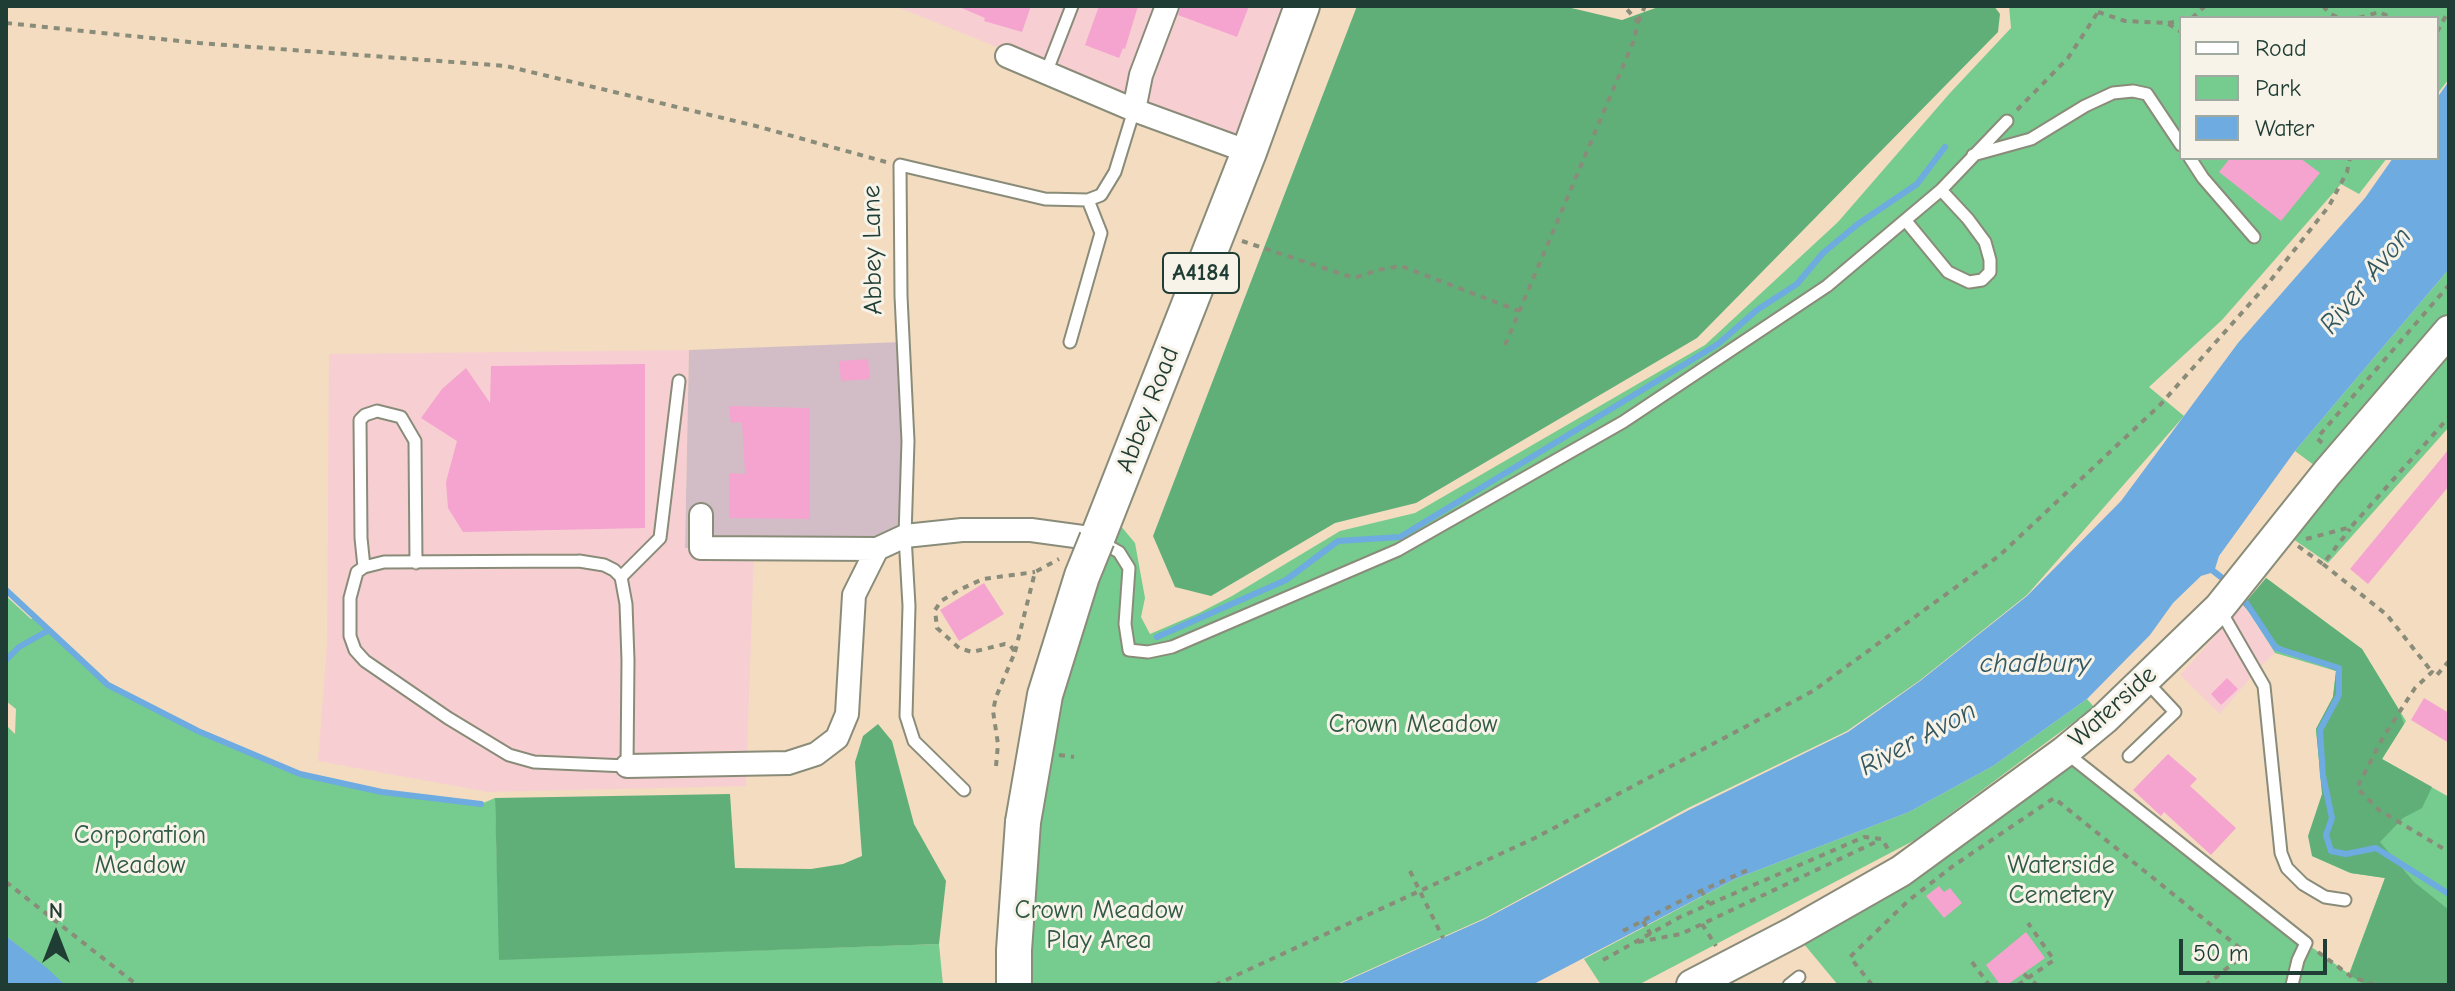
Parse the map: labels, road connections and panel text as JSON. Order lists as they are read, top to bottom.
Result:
{
  "streets": {
    "main road": ["A4184", "Abbey Road", "Waterside"],
    "lane": ["Abbey Lane"]
  },
  "water": ["River Avon", "chadbury"],
  "parks": [
    "Crown Meadow",
    "Corporation Meadow",
    "Waterside Cemetery",
    "Crown Meadow Play Area"
  ],
  "legend": ["Road", "Park", "Water"],
  "scale_bar": "50 m",
  "north": "top"
}
